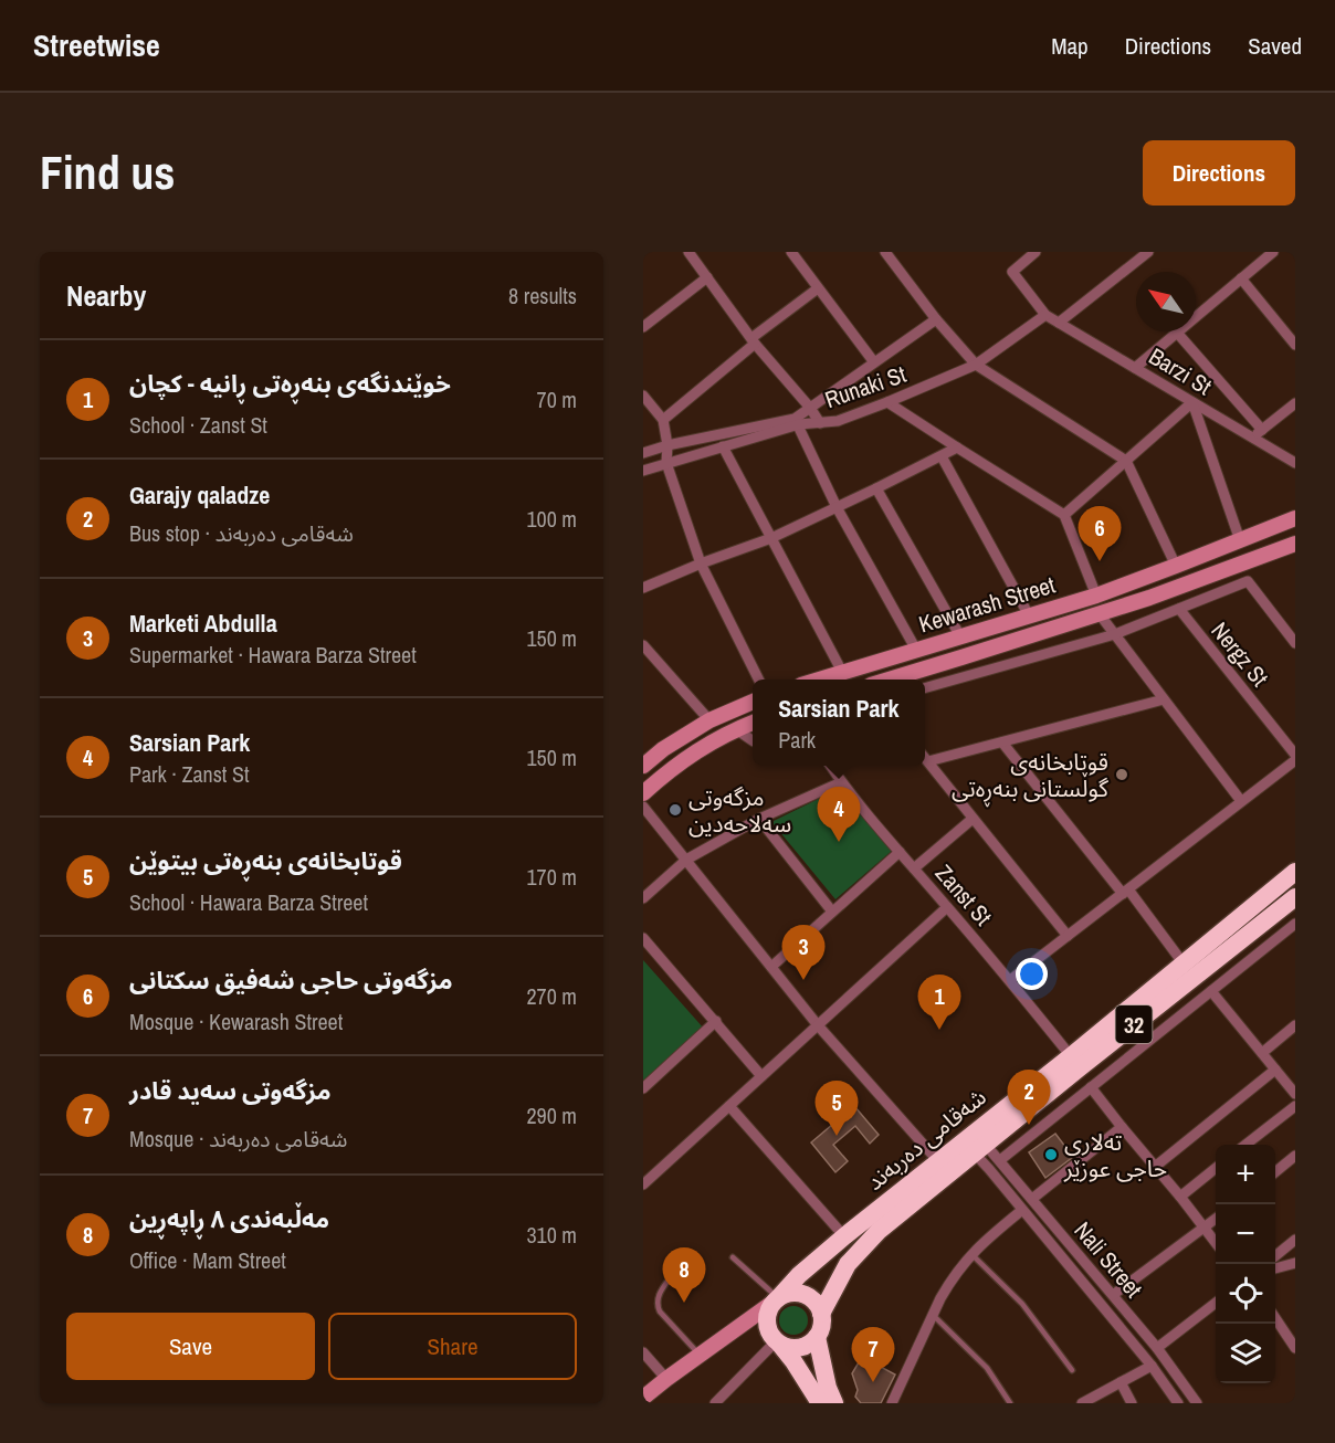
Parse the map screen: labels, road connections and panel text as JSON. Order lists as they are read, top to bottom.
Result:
{
  "streets": {
    "highway": ["32", "شەقامی دەربەند"],
    "main road": ["Kewarash Street"],
    "street": [
      "Barzi St",
      "Runaki St",
      "Nergz St",
      "Zanst St",
      "Nali Street"
    ]
  },
  "crossings": [
    ["Barzi St", "Runaki St"],
    ["Zanst St", "شەقامی دەربەند"],
    ["32", "شەقامی دەربەند"],
    ["شەقامی دەربەند", "Nali Street"]
  ],
  "places": ["قوتابخانه‌ی گوڵستانی بنه‌ڕه‌تی", "مزگەوتی سەلاحەدین", "تەلاری حاجی عوزێر"],
  "north": "top left",
  "page": {
    "header": "Streetwise",
    "nav": ["Map", "Directions", "Saved"],
    "buttons": [
      "Directions",
      ["Save", "Share"]
    ],
    "title": "Find us",
    "heading": ["Nearby", "8 results"],
    "list": [
      {
        "mark": "1",
        "name": "خوێندنگەی بنەڕەتی ڕانیە - کچان",
        "note": "School · Zanst St",
        "value": "70 m"
      },
      {
        "mark": "2",
        "name": "Garajy qaladze",
        "note": "Bus stop · شەقامی دەربەند",
        "value": "100 m"
      },
      {
        "mark": "3",
        "name": "Marketi Abdulla",
        "note": "Supermarket · Hawara Barza Street",
        "value": "150 m"
      },
      {
        "mark": "4",
        "name": "Sarsian Park",
        "note": "Park · Zanst St",
        "value": "150 m"
      },
      {
        "mark": "5",
        "name": "قوتابخانەی بنەڕەتی بیتوێن",
        "note": "School · Hawara Barza Street",
        "value": "170 m"
      },
      {
        "mark": "6",
        "name": "مزگەوتی حاجی شەفیق سکتانی",
        "note": "Mosque · Kewarash Street",
        "value": "270 m"
      },
      {
        "mark": "7",
        "name": "مزگەوتی سەید قادر",
        "note": "Mosque · شەقامی دەربەند",
        "value": "290 m"
      },
      {
        "mark": "8",
        "name": "مەڵبەندی ٨ ڕاپەڕین",
        "note": "Office · Mam Street",
        "value": "310 m"
      }
    ],
    "pins": [
      "6",
      "4",
      "3",
      "1",
      "2",
      "5",
      "8",
      "7"
    ],
    "popup": ["Sarsian Park", "Park"],
    "map_buttons": ["+", "−"]
  }
}
